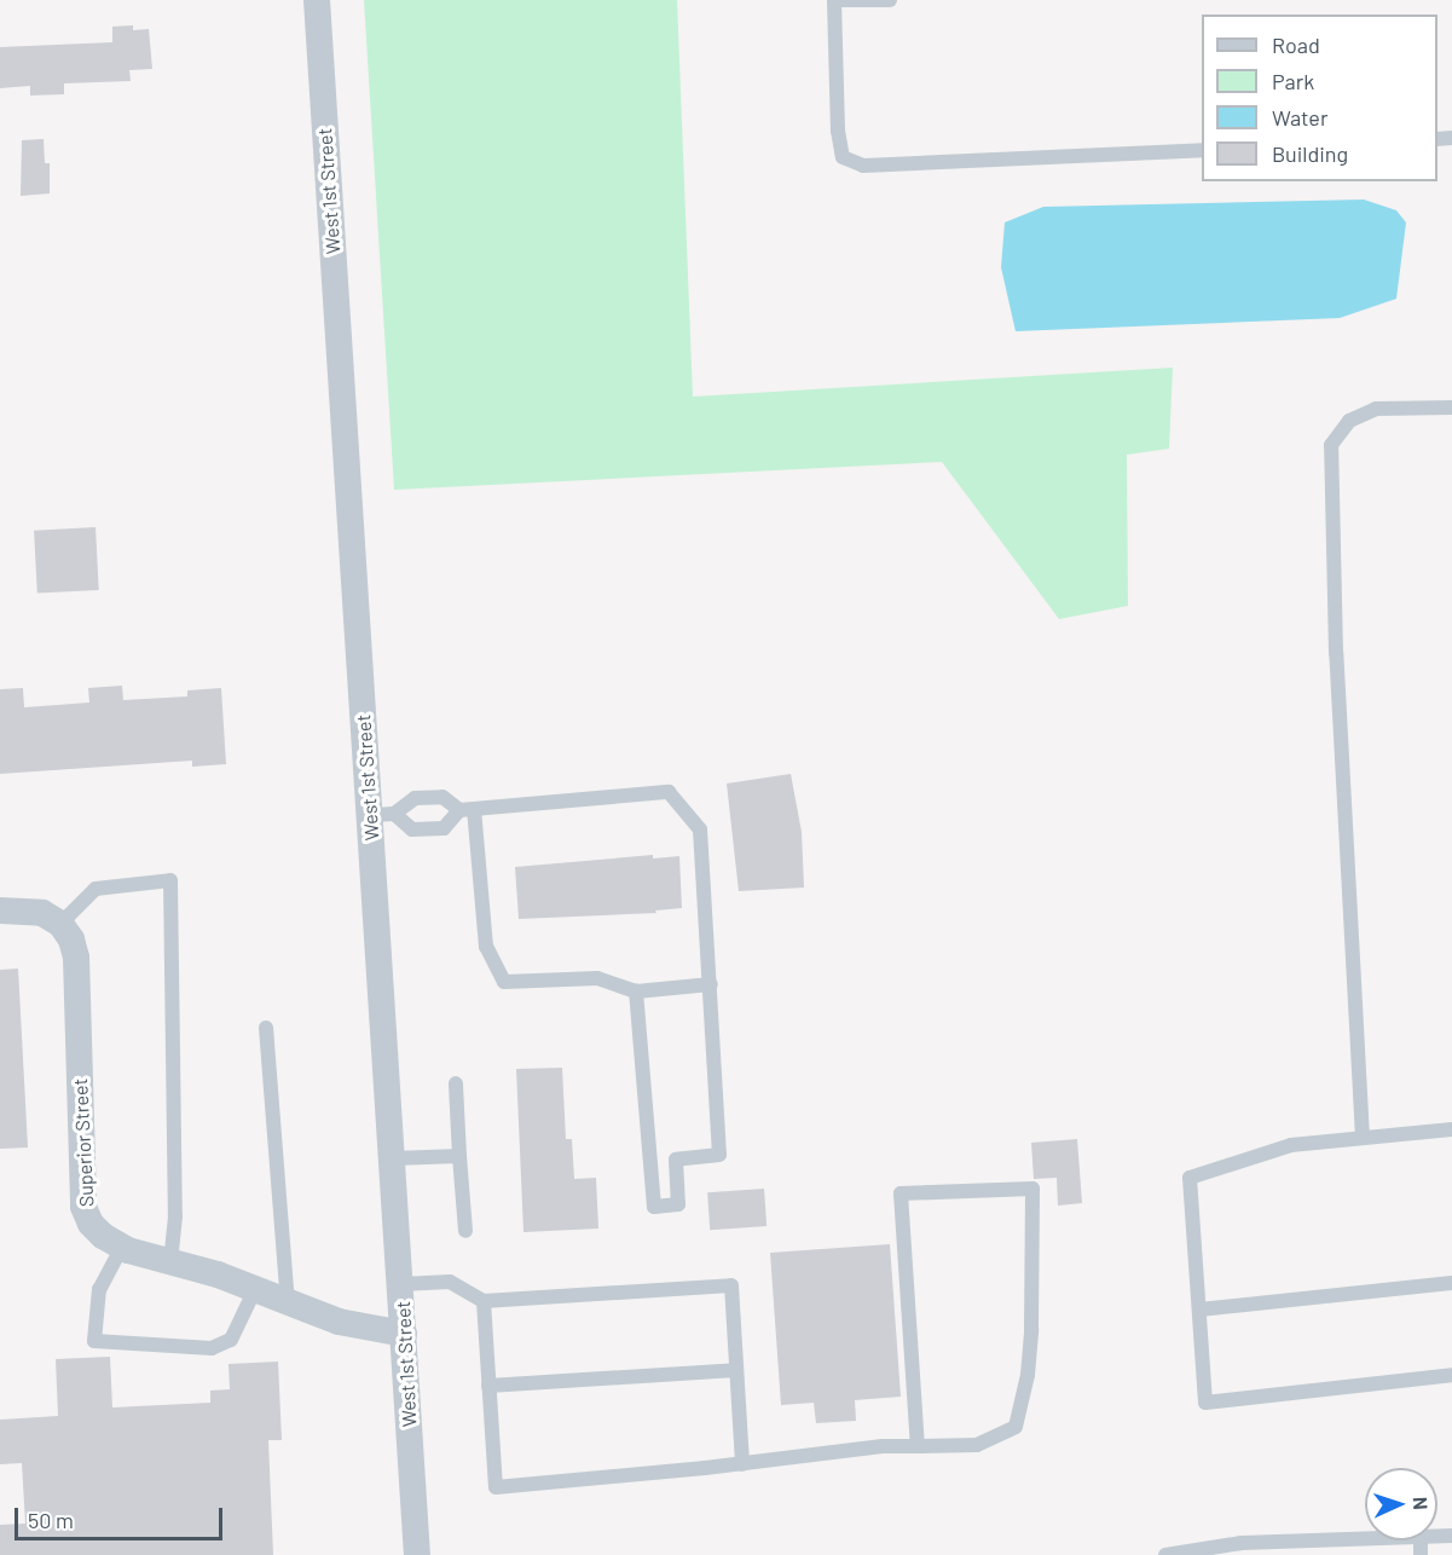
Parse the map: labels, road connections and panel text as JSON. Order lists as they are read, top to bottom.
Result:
{
  "streets": {
    "street": ["West 1st Street", "Superior Street"]
  },
  "crossings": [
    ["West 1st Street", "Superior Street"]
  ],
  "legend": [
    "Road",
    "Park",
    "Water",
    "Building"
  ],
  "scale_bar": "50 m",
  "north": "right"
}
